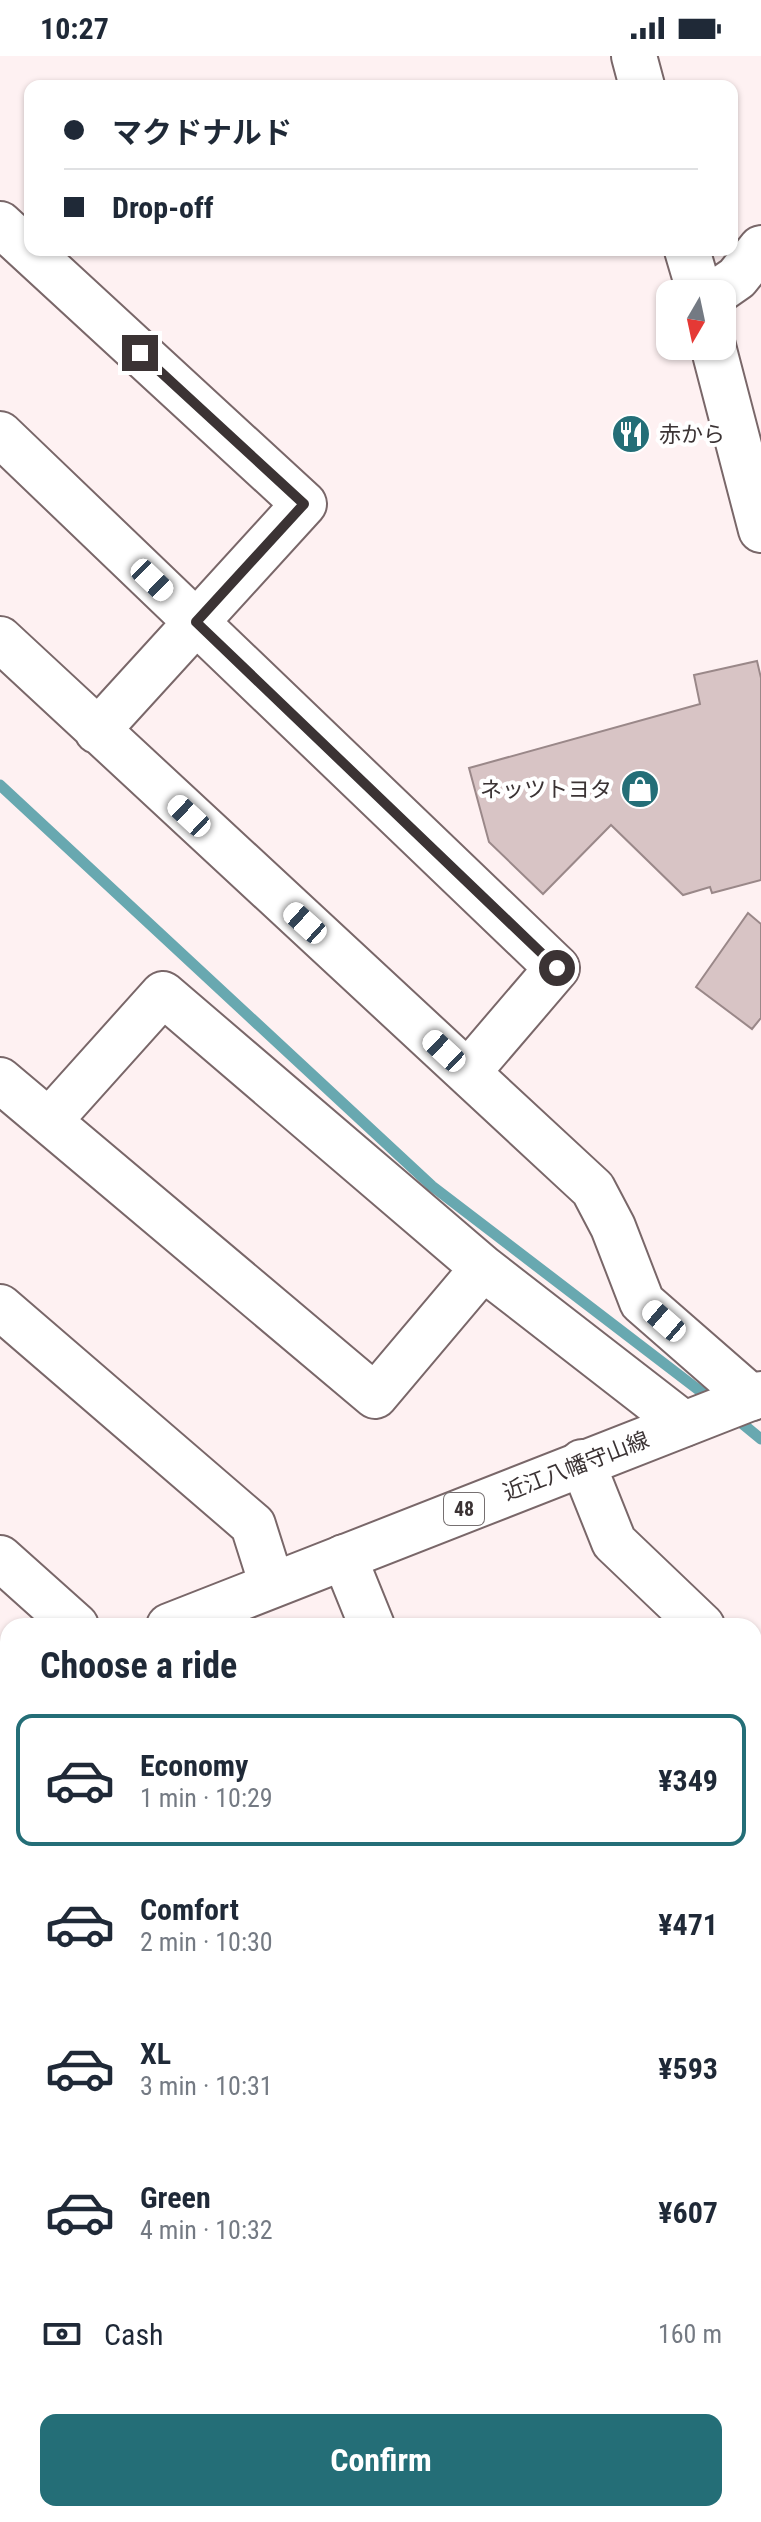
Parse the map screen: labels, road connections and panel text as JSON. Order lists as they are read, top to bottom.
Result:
{
  "streets": {
    "street": ["近江八幡守山線", "48"]
  },
  "places": {
    "restaurant": ["赤から"],
    "shop": ["ネッツトヨタ"]
  },
  "north": "bottom",
  "page": {
    "status": "10:27",
    "banner": ["マクドナルド", "Drop-off"],
    "heading": "Choose a ride",
    "list": [
      {
        "name": "Economy",
        "note": "1 min · 10:29",
        "value": "¥349"
      },
      {
        "name": "Comfort",
        "note": "2 min · 10:30",
        "value": "¥471"
      },
      {
        "name": "XL",
        "note": "3 min · 10:31",
        "value": "¥593"
      },
      {
        "name": "Green",
        "note": "4 min · 10:32",
        "value": "¥607"
      }
    ],
    "pay": ["Cash", "160 m"],
    "buttons": "Confirm"
  }
}
